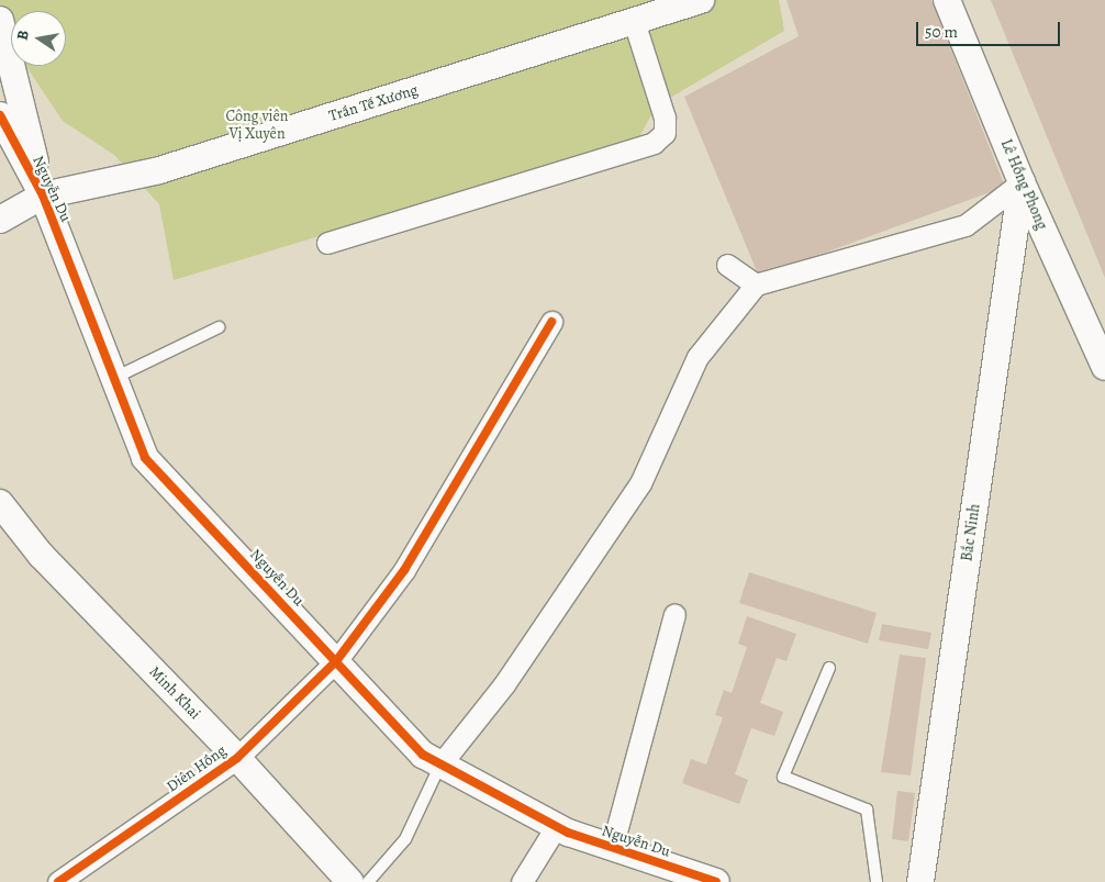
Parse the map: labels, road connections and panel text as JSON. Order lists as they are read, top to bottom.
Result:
{
  "streets": {
    "street": [
      "Trần Tế Xương",
      "Lê Hồng Phong",
      "Nguyễn Du",
      "Bắc Ninh",
      "Minh Khai",
      "Diên Hồng"
    ]
  },
  "crossings": [
    ["Trần Tế Xương", "Nguyễn Du"],
    ["Lê Hồng Phong", "Bắc Ninh"],
    ["Nguyễn Du", "Diên Hồng"],
    ["Minh Khai", "Diên Hồng"]
  ],
  "parks": ["Công viên Vị Xuyên"],
  "scale_bar": "50 m",
  "north": "left"
}
